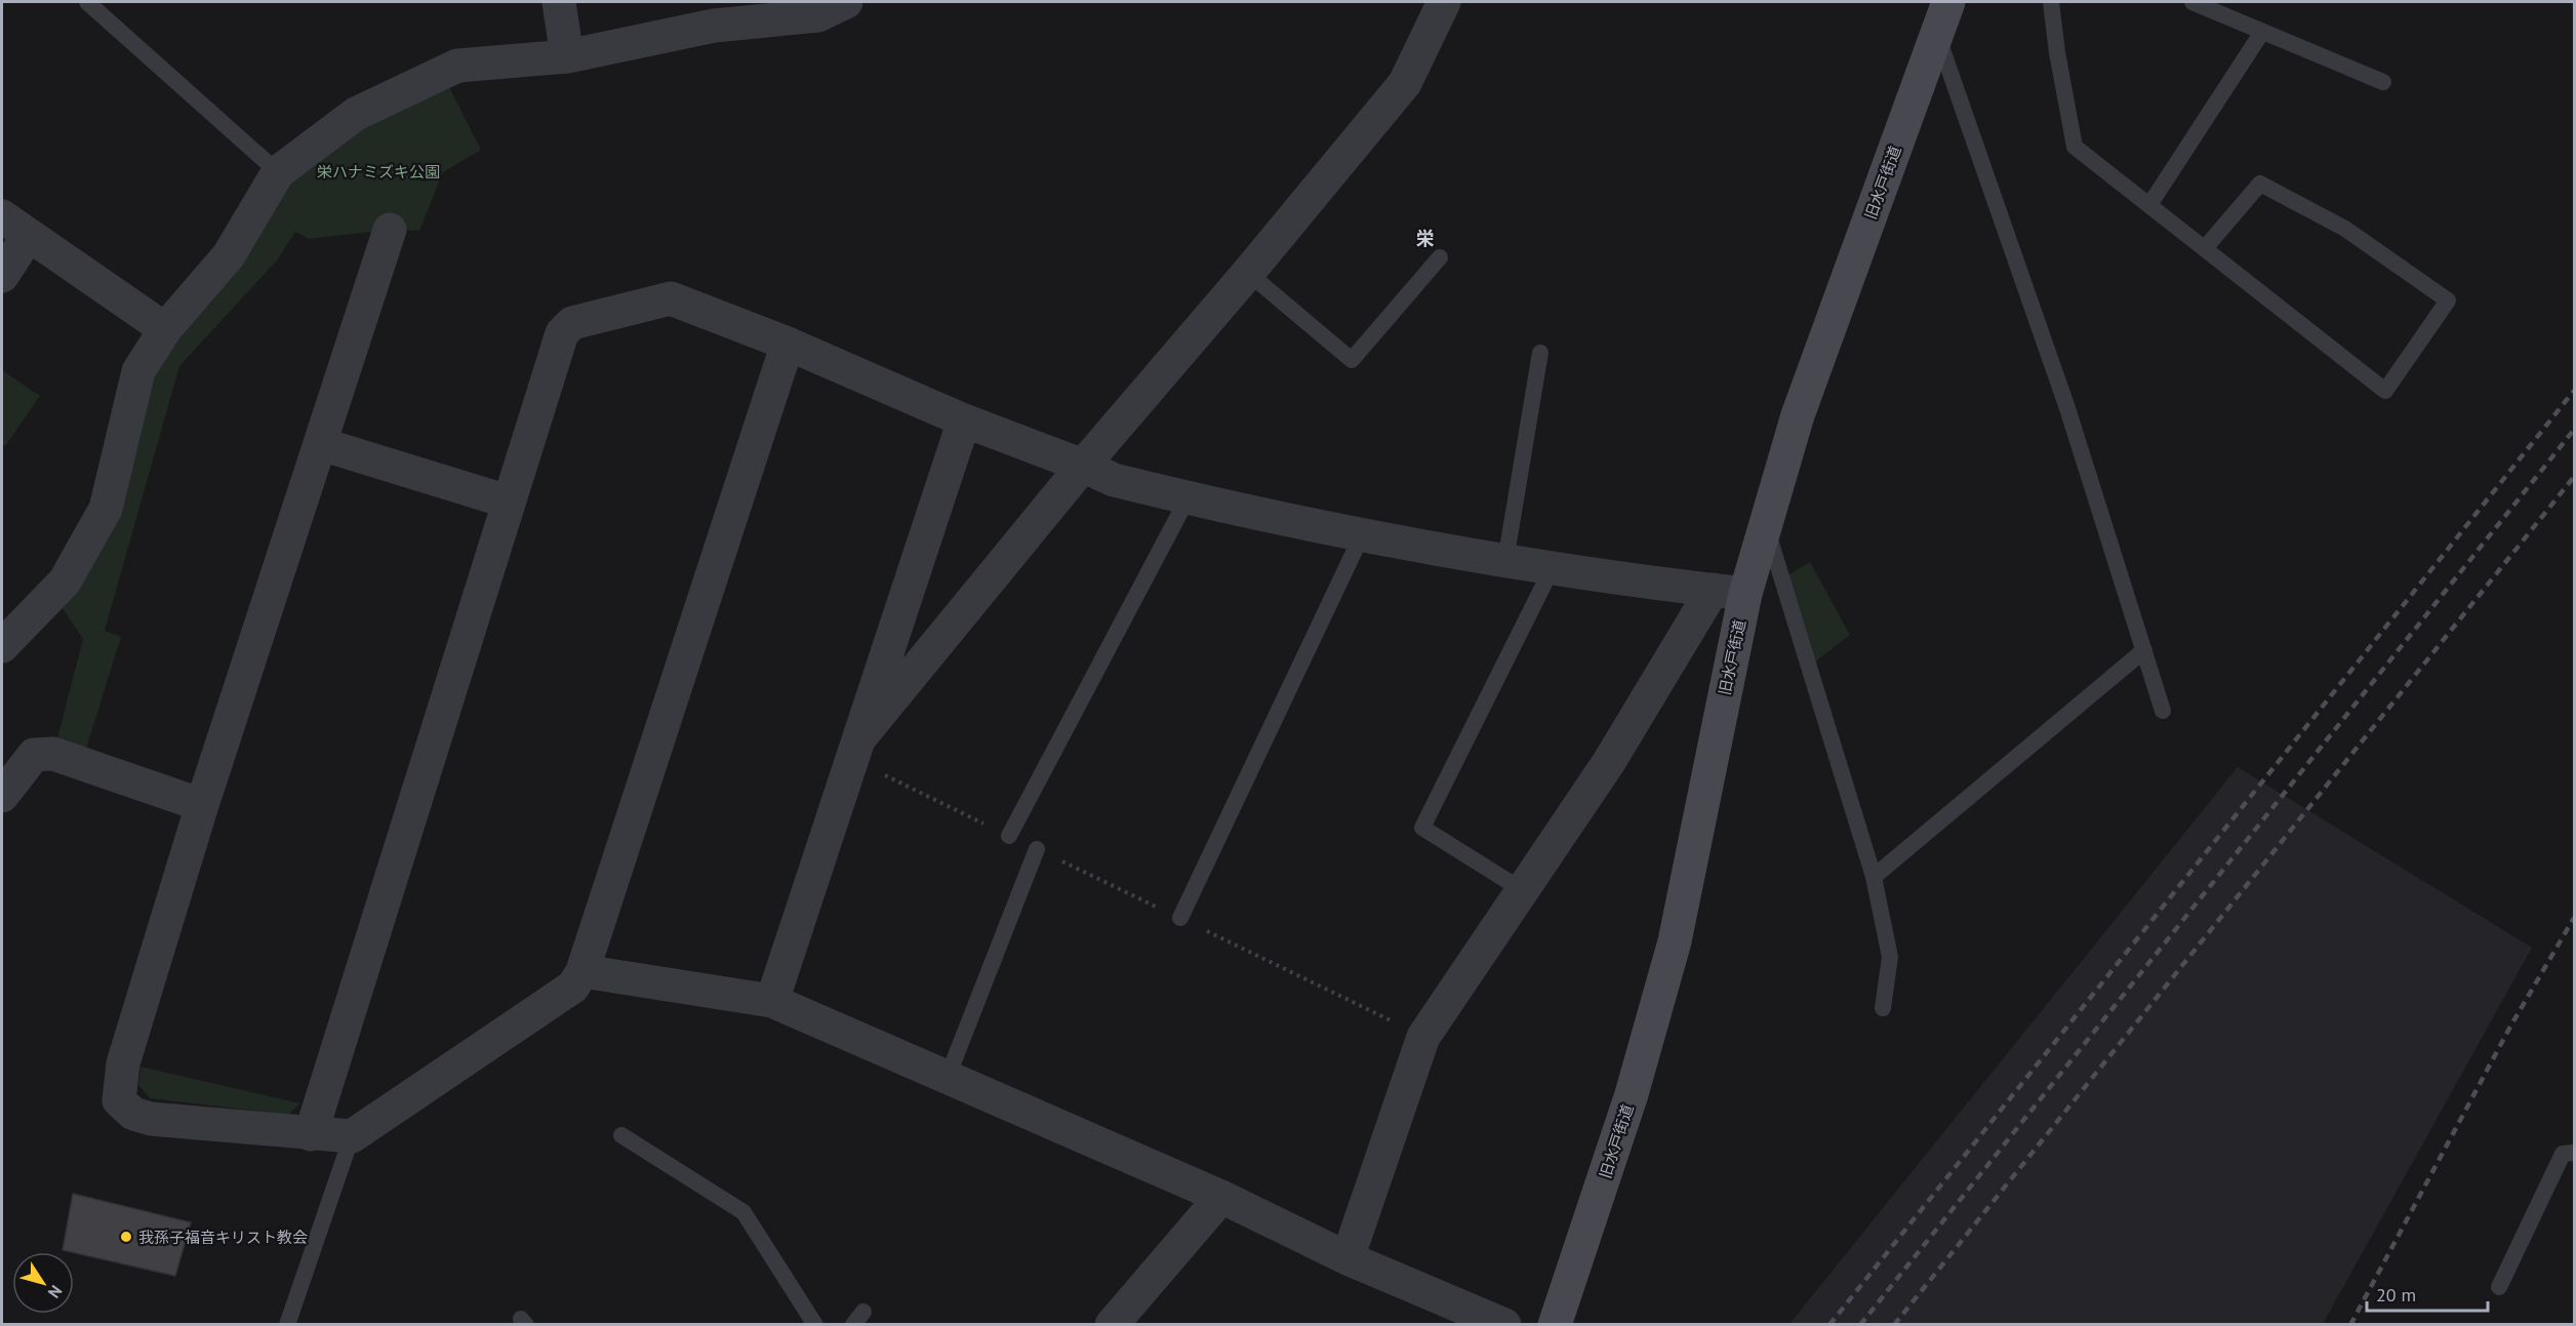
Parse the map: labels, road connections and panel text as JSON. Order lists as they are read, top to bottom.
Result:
{
  "streets": {
    "street": ["旧水戸街道"]
  },
  "districts": ["栄"],
  "parks": ["栄ハナミズキ公園"],
  "places": ["我孫子福音キリスト教会"],
  "scale_bar": "20 m",
  "north": "bottom right"
}
